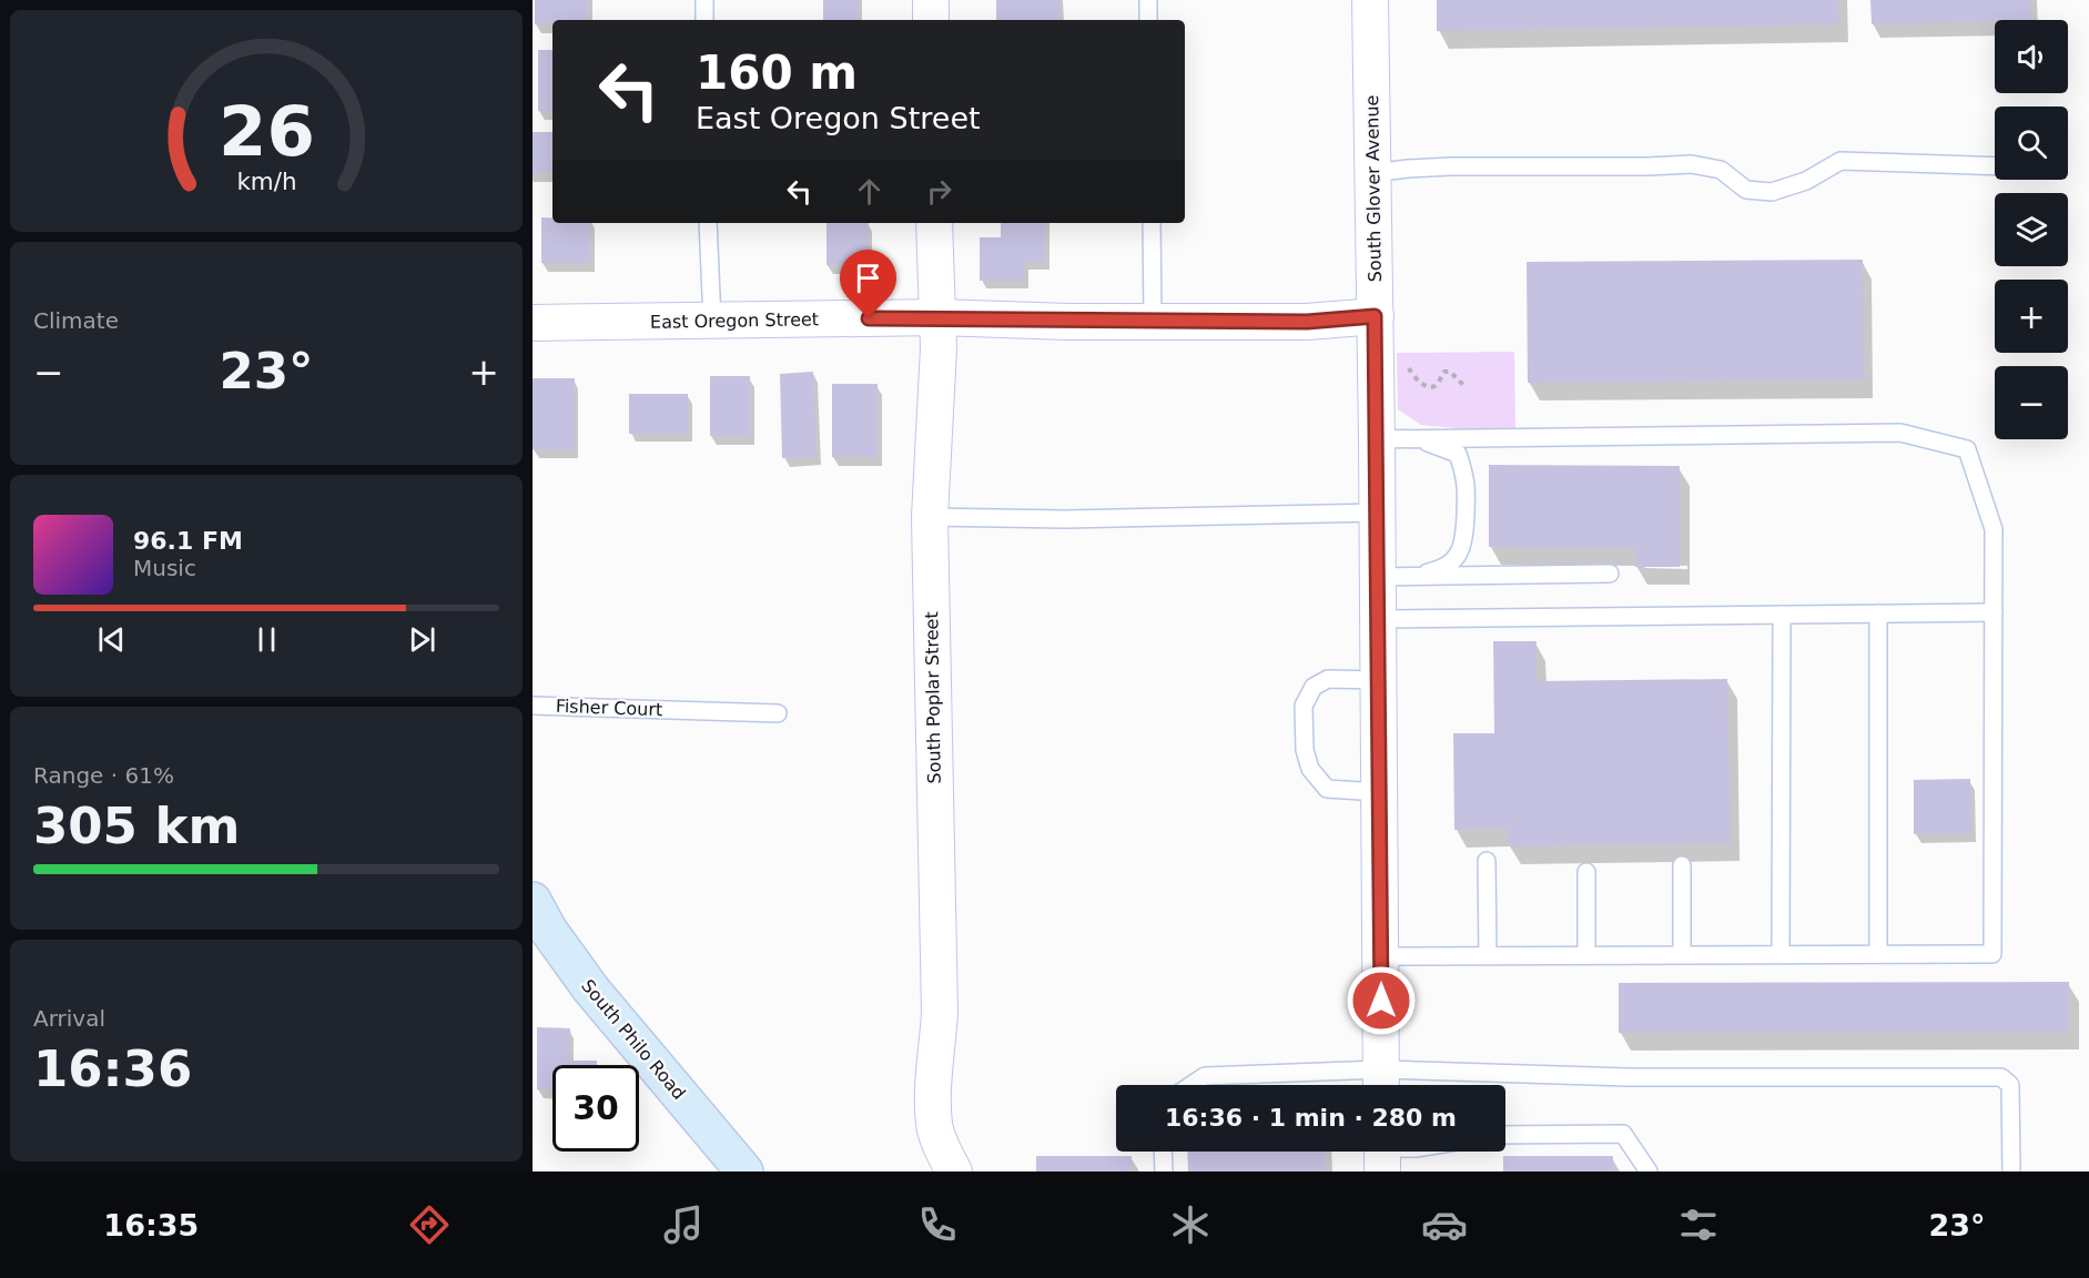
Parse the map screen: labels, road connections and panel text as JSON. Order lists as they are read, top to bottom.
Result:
{
  "streets": {
    "main road": ["South Philo Road"],
    "street": ["South Glover Avenue", "East Oregon Street", "South Poplar Street"],
    "lane": ["Fisher Court"]
  },
  "crossings": [
    ["South Glover Avenue", "East Oregon Street"],
    ["East Oregon Street", "South Poplar Street"]
  ],
  "page": {
    "map_buttons": ["+", "−"],
    "turn": ["160 m", "East Oregon Street"],
    "tile": [
      "Climate",
      ["Range · 61%", "305 km"],
      ["Arrival", "16:36"]
    ],
    "heat": ["−", "23°", "+"],
    "song": ["96.1 FM", "Music"],
    "limit": "30",
    "trip": "16:36 · 1 min · 280 m",
    "tabs": ["16:35", "23°"],
    "gauge": ["26", "km/h"]
  }
}
